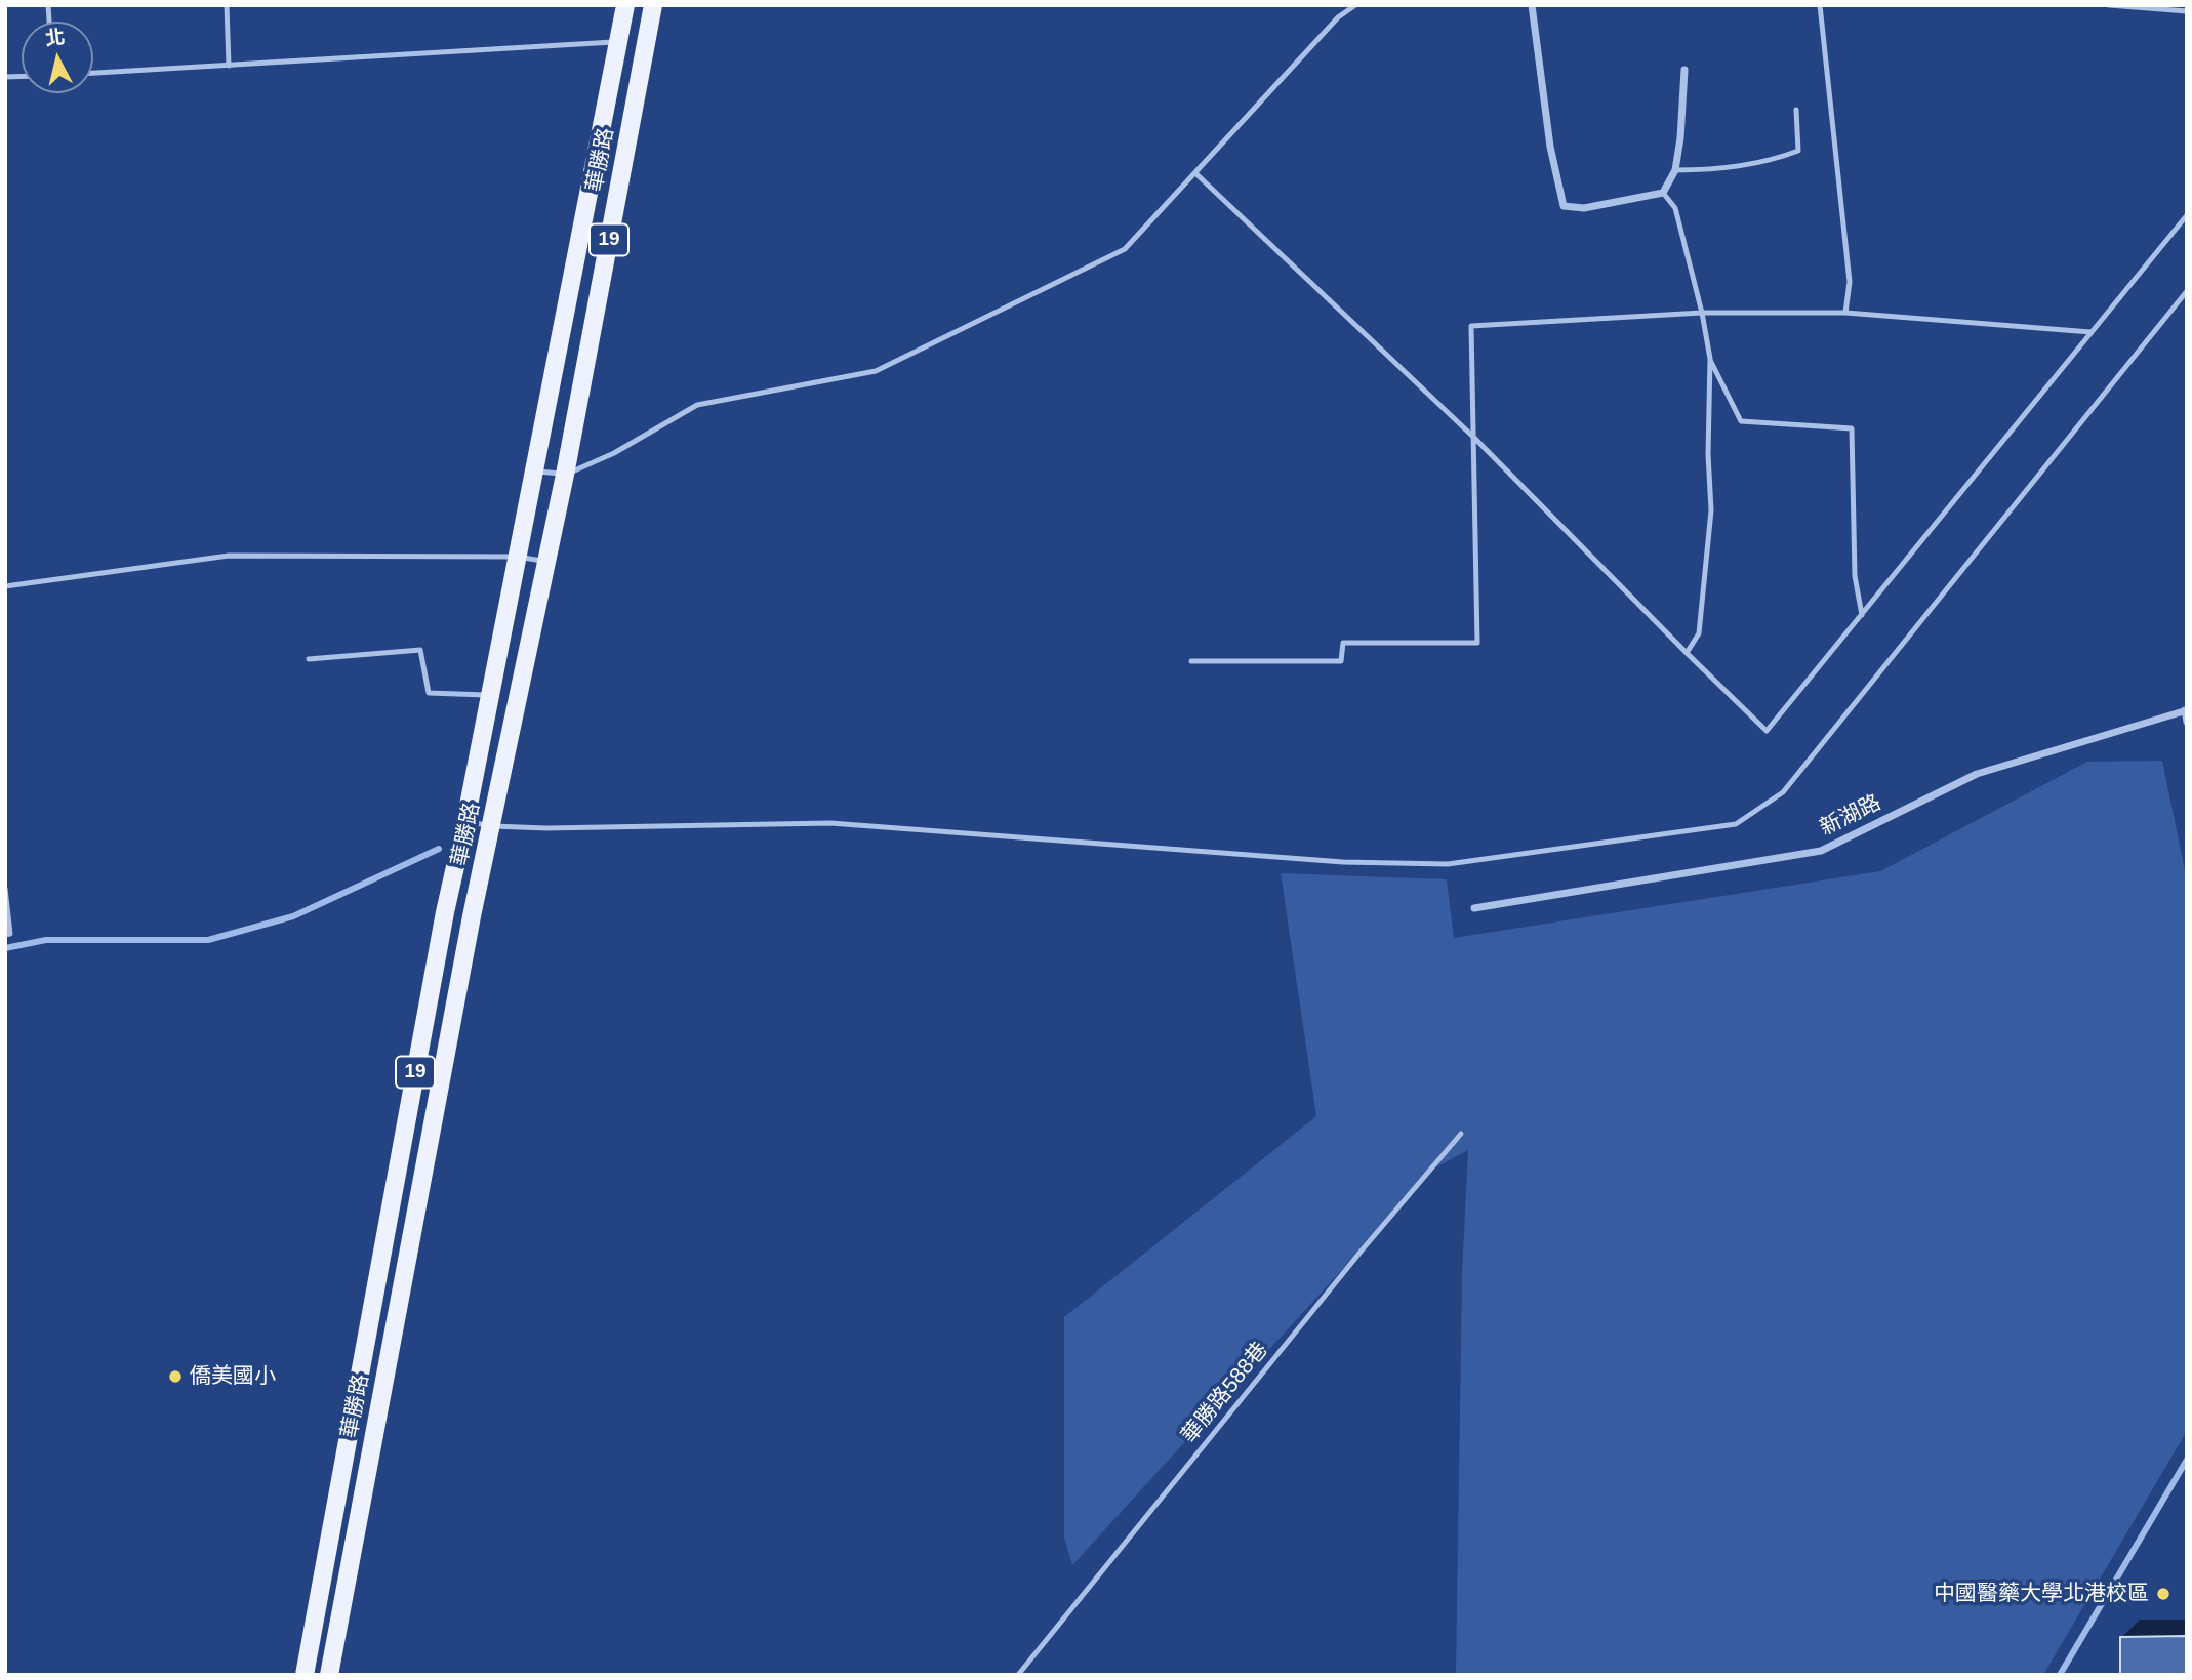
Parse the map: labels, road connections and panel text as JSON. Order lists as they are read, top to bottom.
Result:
{
  "streets": {
    "main road": ["華勝路", "19"],
    "street": ["新湖路"],
    "lane": ["華勝路588巷"]
  },
  "places": ["僑美國小", "中國醫藥大學北港校區"],
  "north": "top"
}
